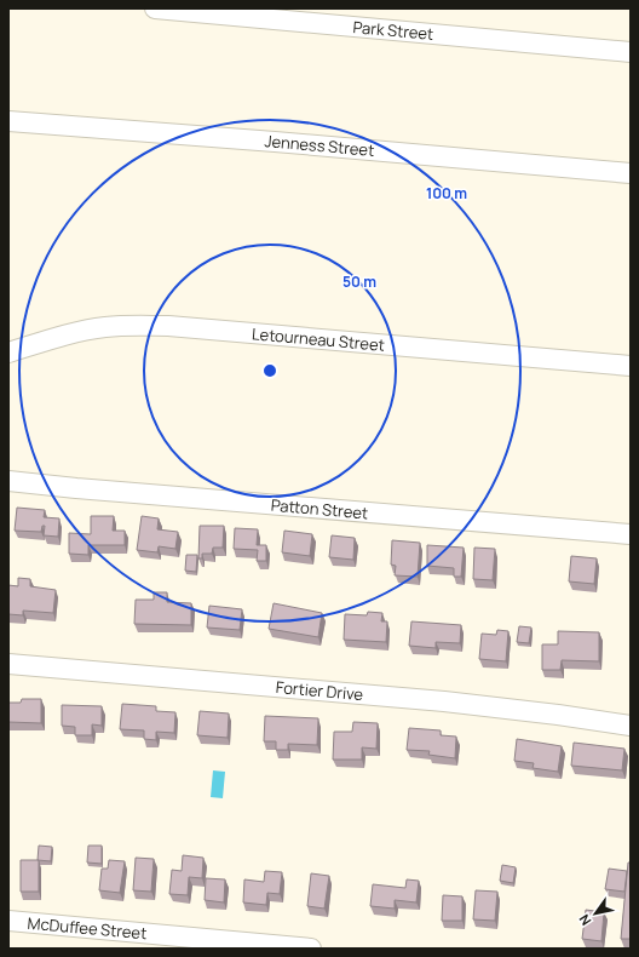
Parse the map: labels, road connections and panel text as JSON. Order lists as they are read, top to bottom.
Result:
{
  "streets": {
    "street": [
      "Park Street",
      "Jenness Street",
      "Letourneau Street",
      "Patton Street",
      "Fortier Drive",
      "McDuffee Street"
    ]
  },
  "north": "bottom left",
  "rings": ["100 m", "50 m"]
}
